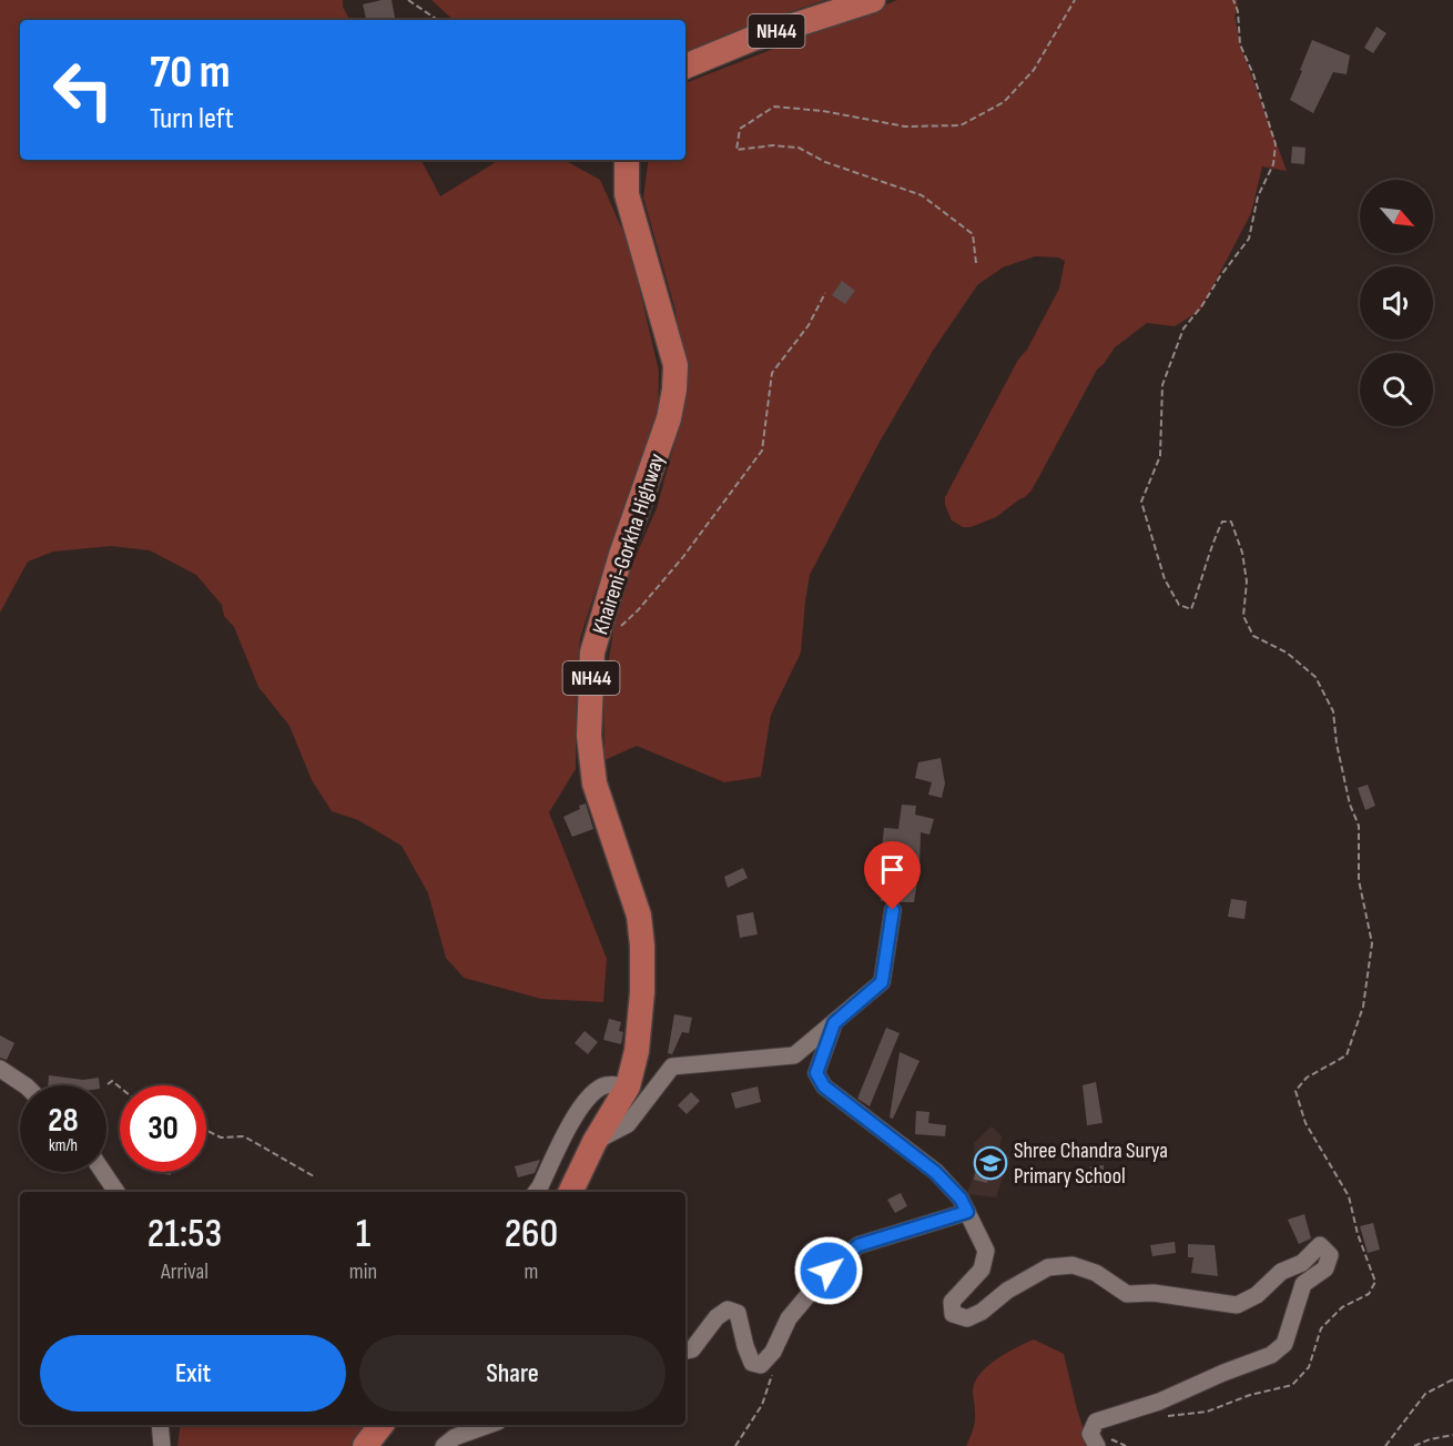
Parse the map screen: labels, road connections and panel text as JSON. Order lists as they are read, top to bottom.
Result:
{
  "streets": {
    "main road": ["NH44", "Khaireni-Gorkha Highway"]
  },
  "places": {
    "school or university": ["Shree Chandra Surya Primary School"]
  },
  "north": "bottom right",
  "page": {
    "turn": ["70 m", "Turn left"],
    "speed": "28 km/h",
    "limit": "30",
    "eta": [
      "21:53",
      "Arrival",
      "1",
      "min",
      "260",
      "m"
    ],
    "buttons": ["Exit", "Share"]
  }
}
